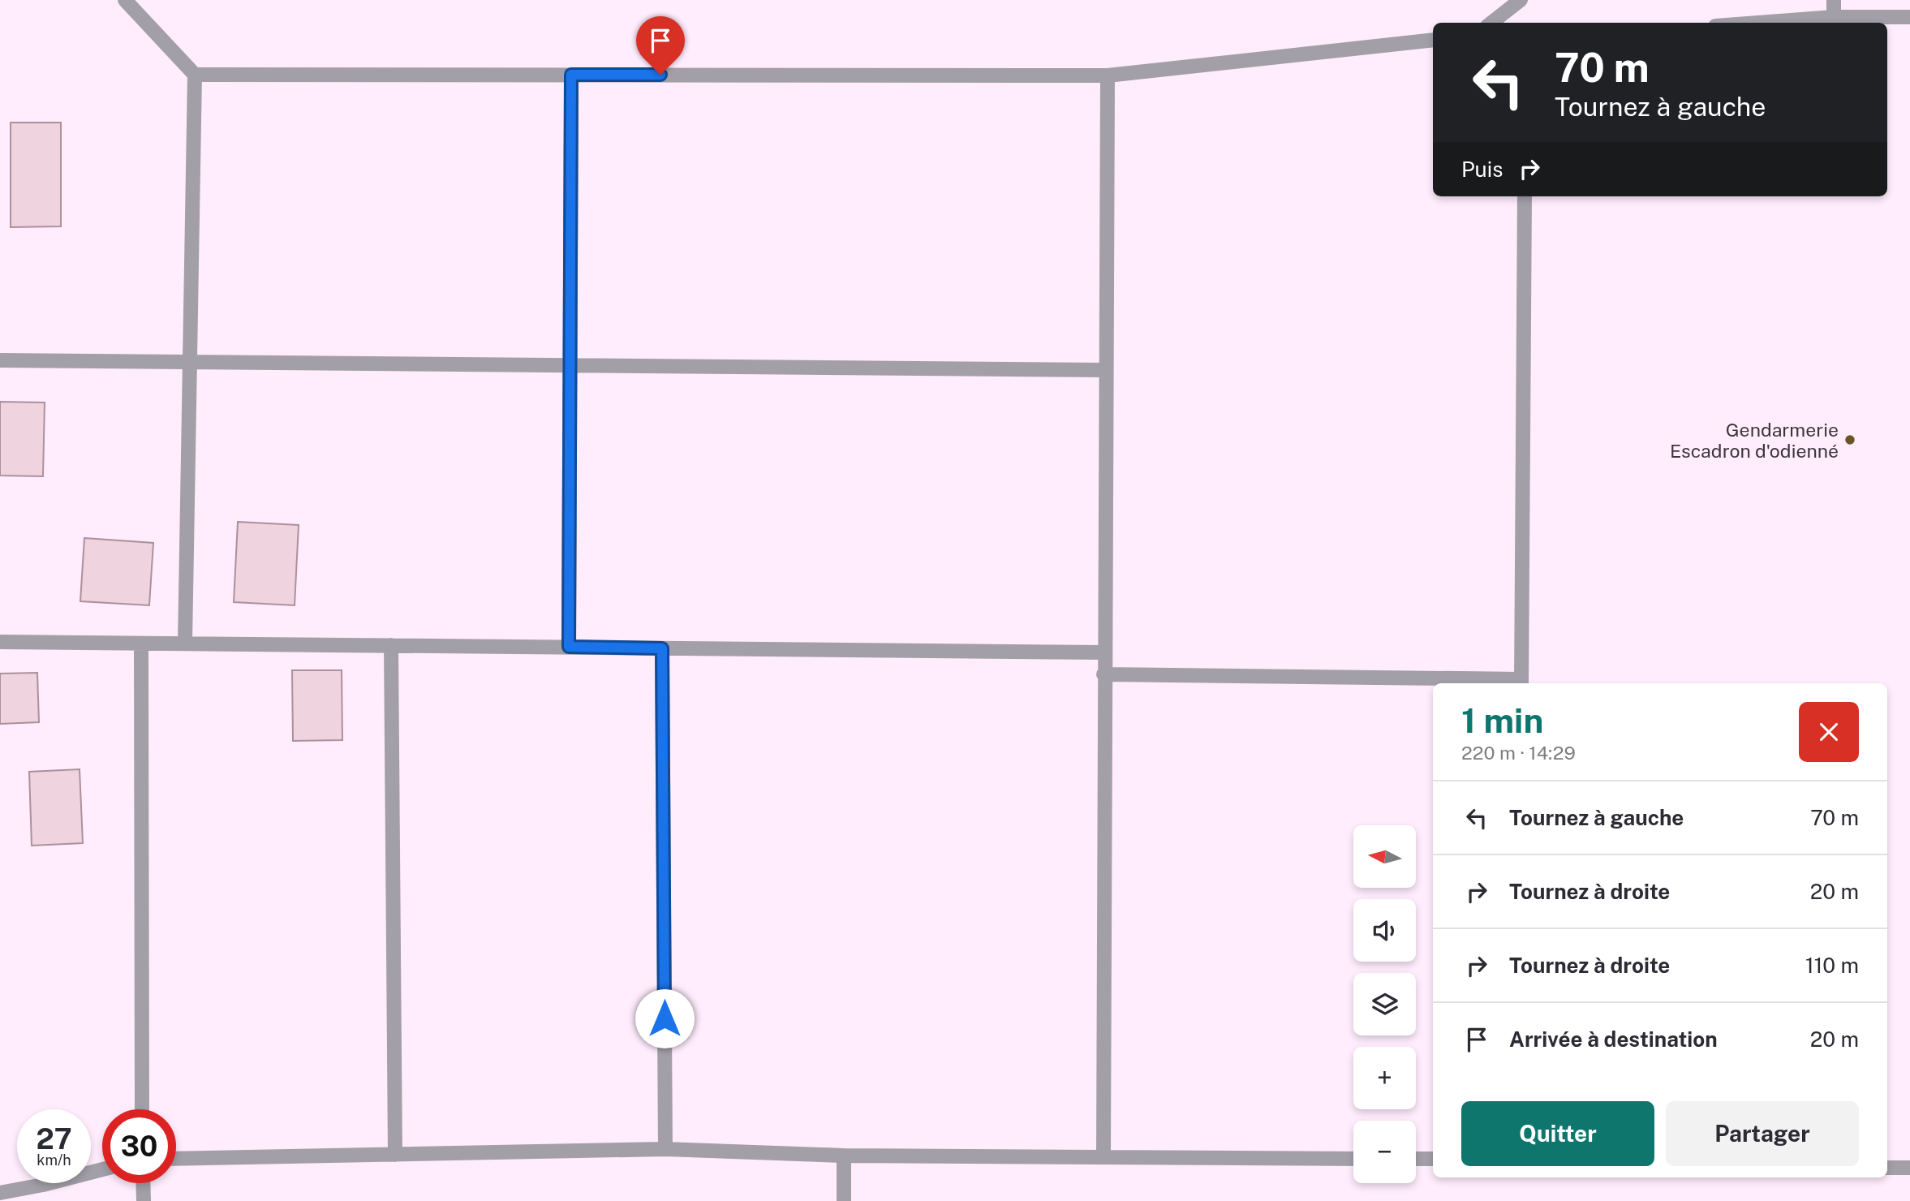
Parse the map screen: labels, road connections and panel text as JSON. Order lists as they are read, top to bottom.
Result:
{
  "places": ["Gendarmerie Escadron d'odienné"],
  "north": "left",
  "page": {
    "turn": ["70 m", "Tournez à gauche"],
    "then": "Puis",
    "heading": ["1 min", "220 m · 14:29"],
    "list": [
      {
        "name": "Tournez à gauche",
        "value": "70 m"
      },
      {
        "name": "Tournez à droite",
        "value": "20 m"
      },
      {
        "name": "Tournez à droite",
        "value": "110 m"
      },
      {
        "name": "Arrivée à destination",
        "value": "20 m"
      }
    ],
    "map_buttons": ["+", "−"],
    "buttons": ["Quitter", "Partager"],
    "speed": "27 km/h",
    "limit": "30"
  }
}
